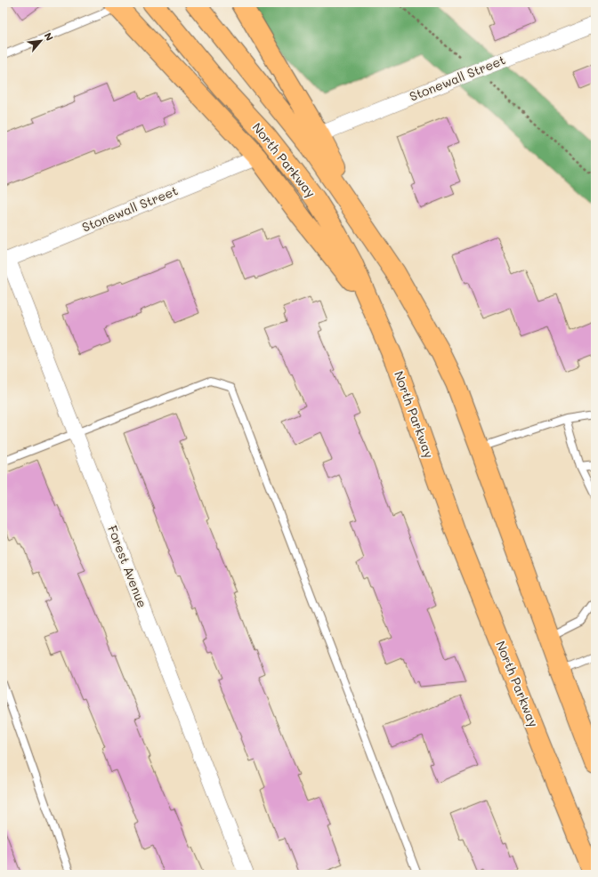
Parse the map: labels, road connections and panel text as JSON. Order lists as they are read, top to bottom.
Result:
{
  "streets": {
    "main road": ["North Parkway"],
    "street": ["Stonewall Street", "Forest Avenue"]
  },
  "crossings": [
    ["Stonewall Street", "Forest Avenue"]
  ],
  "north": "top right"
}
